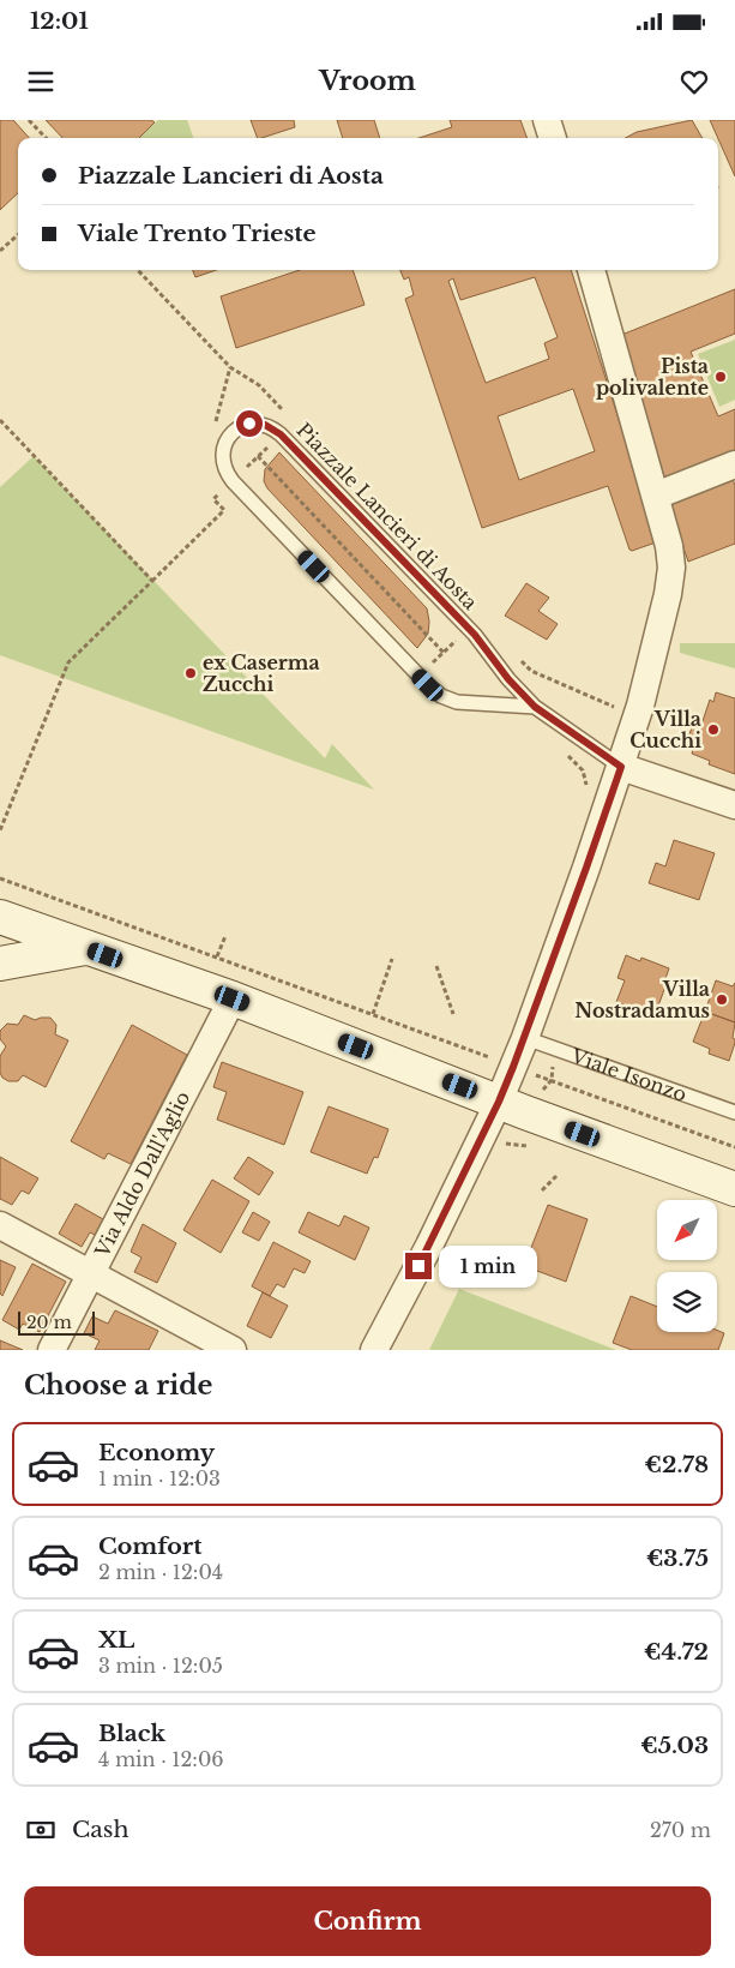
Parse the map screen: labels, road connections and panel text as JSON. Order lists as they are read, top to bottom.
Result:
{
  "streets": {
    "street": ["Via Aldo Dall'Aglio"],
    "lane": ["Piazzale Lancieri di Aosta", "Viale Isonzo"]
  },
  "places": [
    "Pista polivalente",
    "ex Caserma Zucchi",
    "Villa Cucchi",
    "Villa Nostradamus"
  ],
  "scale_bar": "20 m",
  "north": "bottom left",
  "page": {
    "status": "12:01",
    "header": "Vroom",
    "banner": ["Piazzale Lancieri di Aosta", "Viale Trento Trieste"],
    "bubble": "1 min",
    "scale": "20 m",
    "heading": "Choose a ride",
    "list": [
      {
        "name": "Economy",
        "note": "1 min · 12:03",
        "value": "€2.78"
      },
      {
        "name": "Comfort",
        "note": "2 min · 12:04",
        "value": "€3.75"
      },
      {
        "name": "XL",
        "note": "3 min · 12:05",
        "value": "€4.72"
      },
      {
        "name": "Black",
        "note": "4 min · 12:06",
        "value": "€5.03"
      }
    ],
    "pay": ["Cash", "270 m"],
    "buttons": "Confirm"
  }
}
